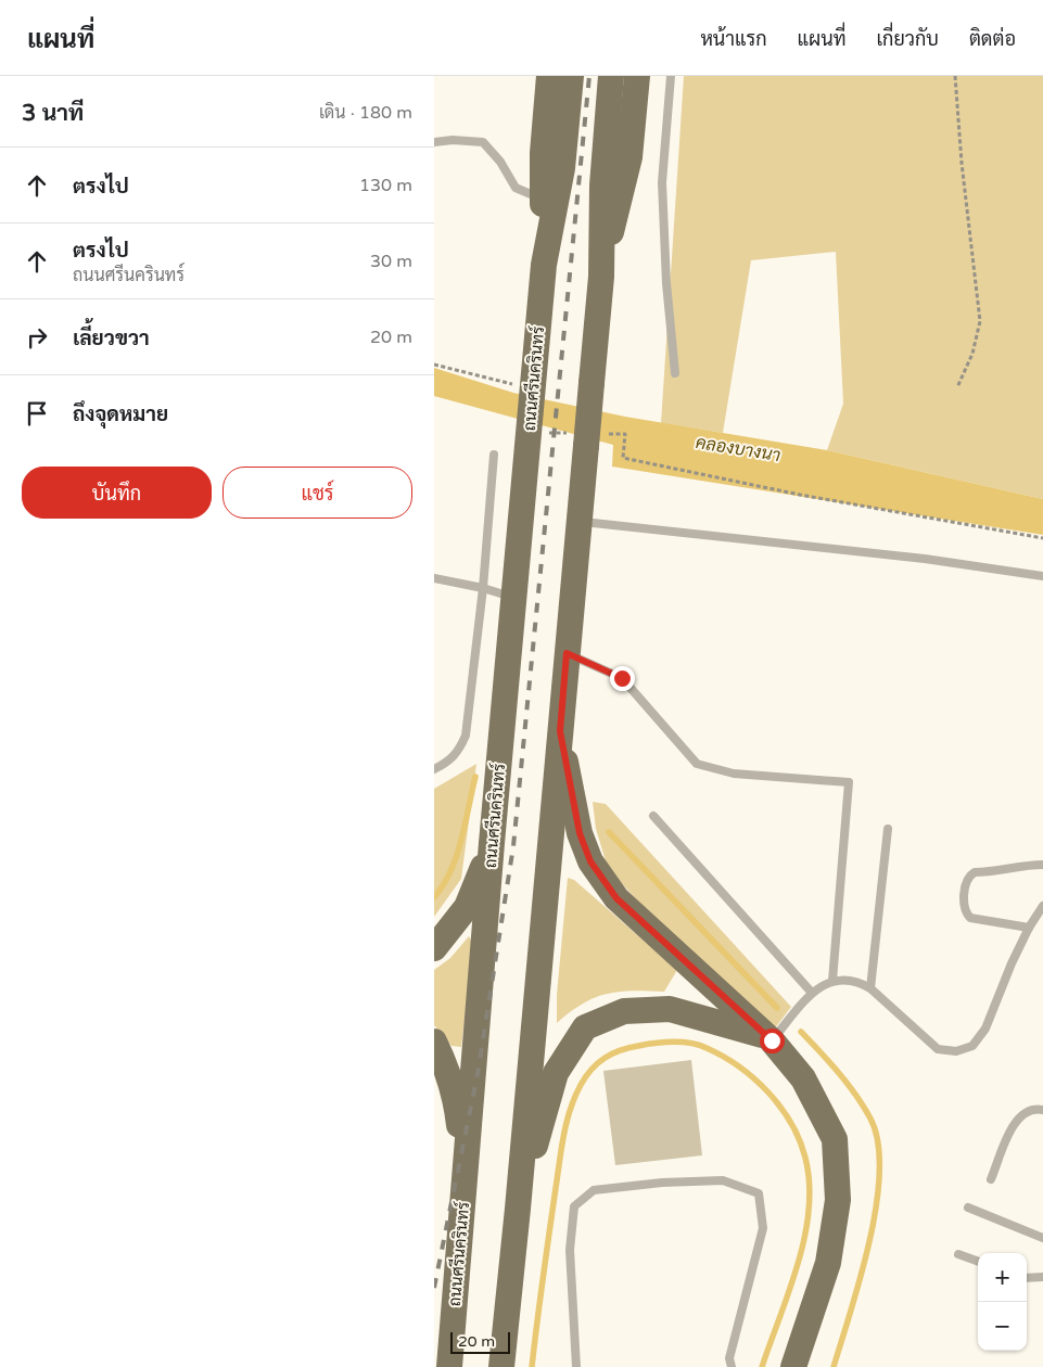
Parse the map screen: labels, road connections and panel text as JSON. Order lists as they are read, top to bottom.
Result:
{
  "streets": {
    "main road": ["ถนนศรีนครินทร์"]
  },
  "water": ["คลองบางนา"],
  "scale_bar": "20 m",
  "page": {
    "header": "แผนที่",
    "nav": [
      "หน้าแรก",
      "แผนที่",
      "เกี่ยวกับ",
      "ติดต่อ"
    ],
    "heading": ["3 นาที", "เดิน · 180 m"],
    "list": [
      ["ตรงไป", "130 m"],
      ["ตรงไป", "ถนนศรีนครินทร์", "30 m"],
      ["เลี้ยวขวา", "20 m"],
      "ถึงจุดหมาย"
    ],
    "buttons": ["บันทึก", "แชร์"],
    "map_buttons": ["+", "−"],
    "scale": "20 m"
  }
}
